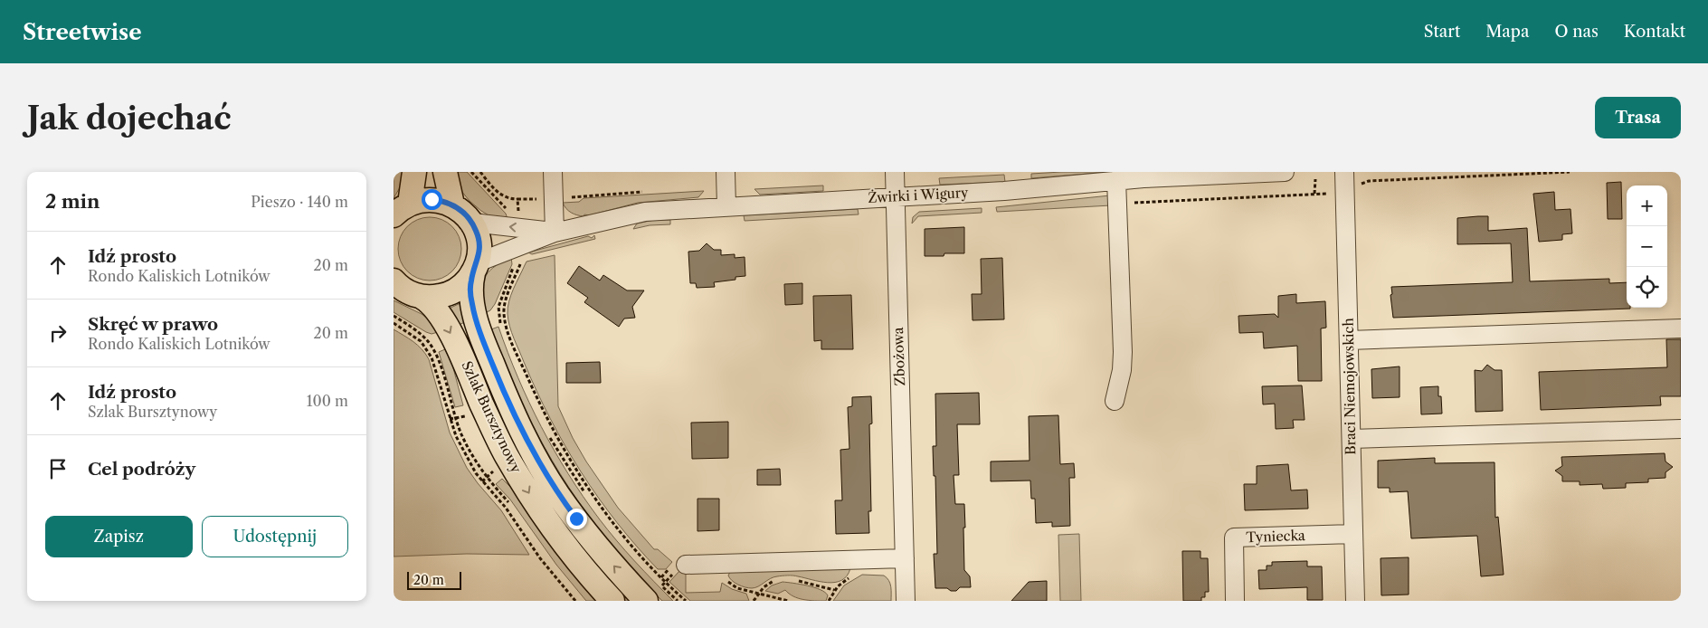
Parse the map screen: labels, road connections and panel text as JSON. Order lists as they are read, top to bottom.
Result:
{
  "streets": {
    "main road": ["Szlak Bursztynowy"],
    "street": [
      "Żwirki i Wigury",
      "Zbożowa",
      "Braci Niemojowskich",
      "Tyniecka"
    ]
  },
  "crossings": [
    ["Żwirki i Wigury", "Zbożowa"],
    ["Żwirki i Wigury", "Szlak Bursztynowy"],
    ["Braci Niemojowskich", "Tyniecka"]
  ],
  "scale_bar": "20 m",
  "page": {
    "header": "Streetwise",
    "nav": [
      "Start",
      "Mapa",
      "O nas",
      "Kontakt"
    ],
    "buttons": [
      "Trasa",
      ["Zapisz", "Udostępnij"]
    ],
    "title": "Jak dojechać",
    "heading": ["2 min", "Pieszo · 140 m"],
    "map_buttons": ["+", "−"],
    "list": [
      ["Idź prosto", "Rondo Kaliskich Lotników", "20 m"],
      ["Skręć w prawo", "Rondo Kaliskich Lotników", "20 m"],
      ["Idź prosto", "Szlak Bursztynowy", "100 m"],
      "Cel podróży"
    ],
    "scale": "20 m"
  }
}
